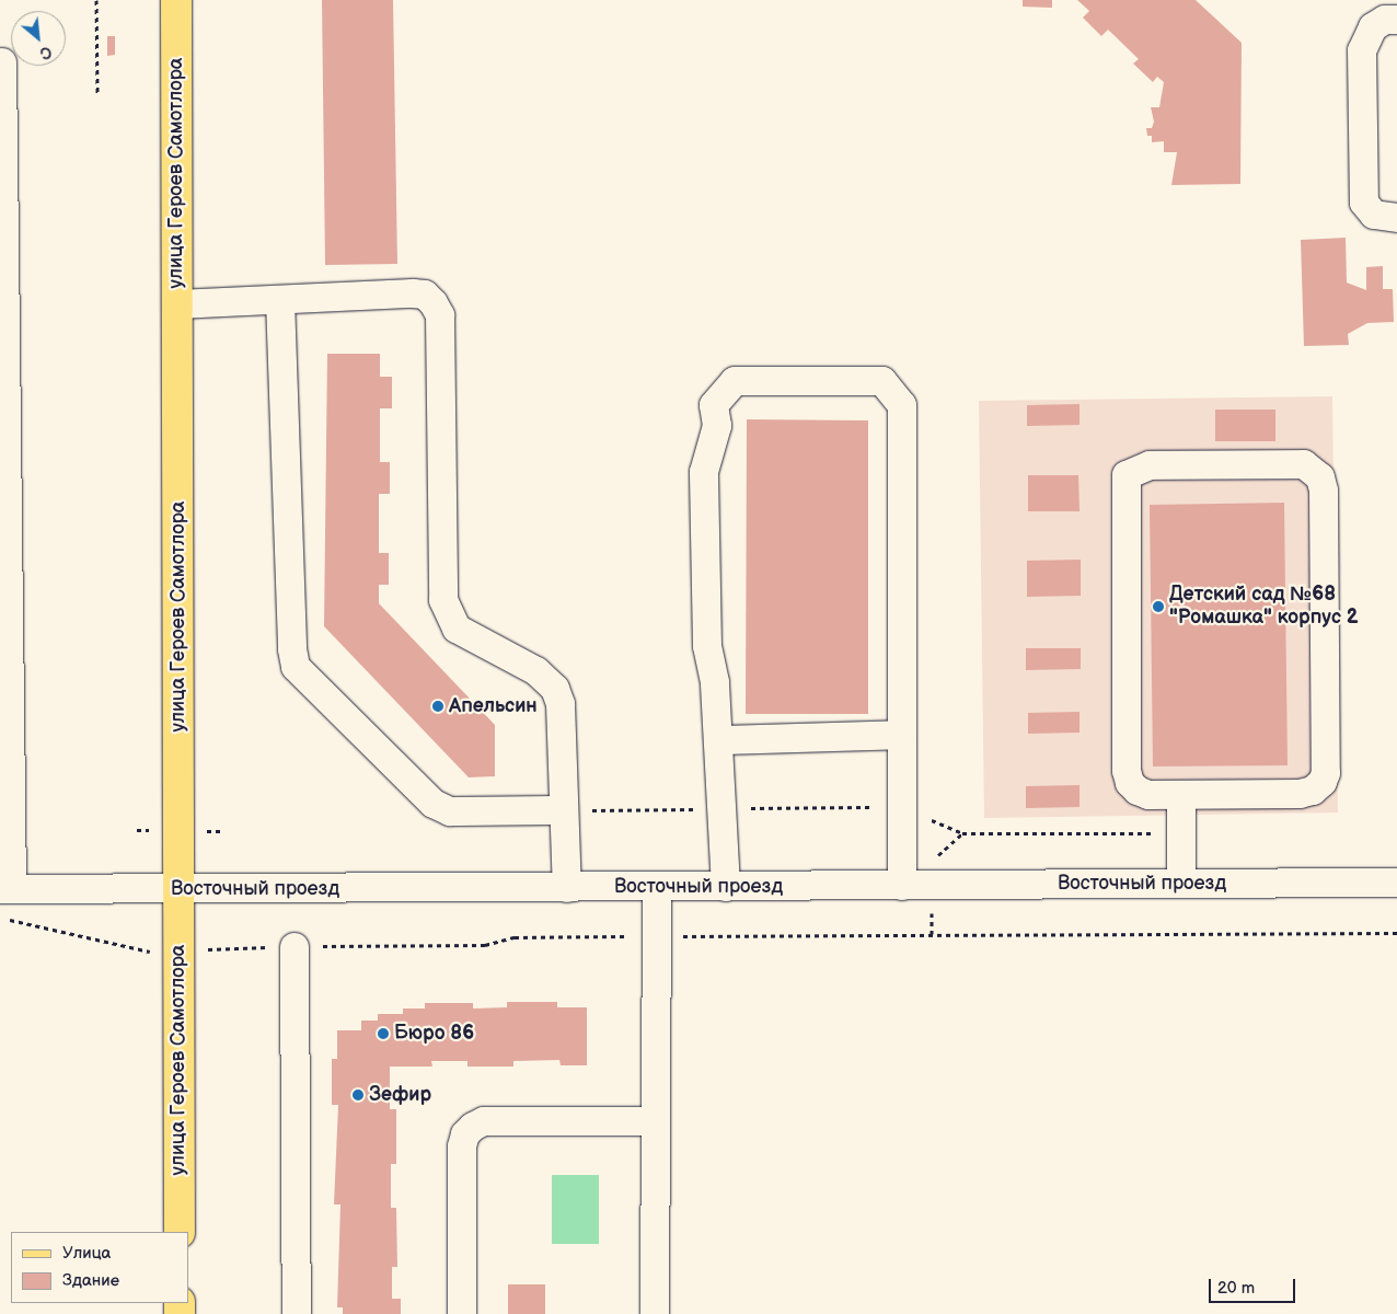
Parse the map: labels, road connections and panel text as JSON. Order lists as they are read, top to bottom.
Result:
{
  "streets": {
    "main road": ["улица Героев Самотлора"],
    "street": ["Восточный проезд"]
  },
  "crossings": [
    ["улица Героев Самотлора", "Восточный проезд"]
  ],
  "places": [
    "Детский сад №68 \"Ромашка\" корпус 2",
    "Апельсин",
    "Бюро 86",
    "Зефир"
  ],
  "legend": ["Улица", "Здание"],
  "scale_bar": "20 m",
  "north": "bottom right"
}
